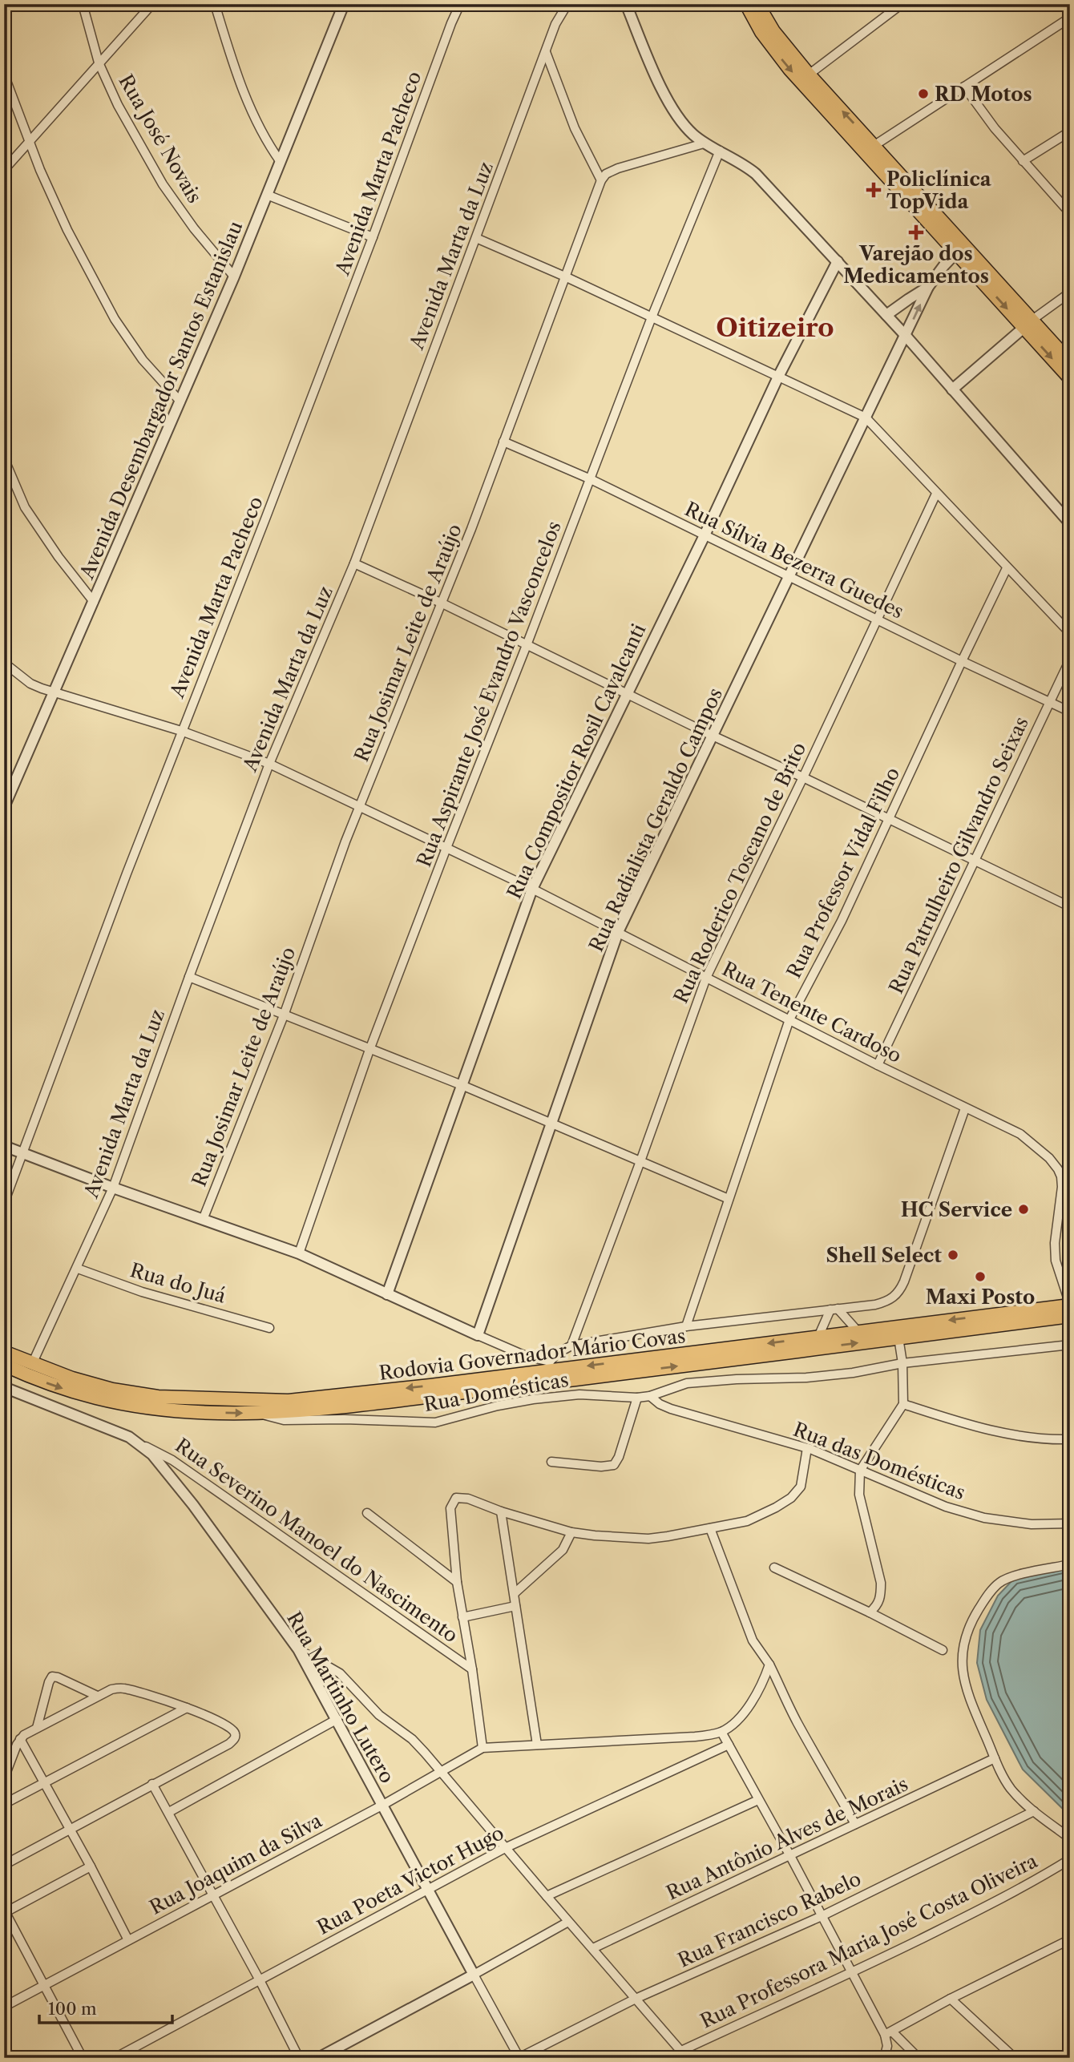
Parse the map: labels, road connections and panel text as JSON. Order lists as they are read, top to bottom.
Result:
{
  "streets": {
    "main road": ["Rodovia Governador Mário Covas"],
    "street": [
      "Rua José Novais",
      "Avenida Marta Pacheco",
      "Avenida Marta da Luz",
      "Avenida Desembargador Santos Estanislau",
      "Rua Sílvia Bezerra Guedes",
      "Rua Josimar Leite de Araújo",
      "Rua Aspirante José Evandro Vasconcelos",
      "Rua Compositor Rosil Cavalcanti",
      "Rua Radialista Geraldo Campos",
      "Rua Patrulheiro Gilvandro Seixas",
      "Rua Roderico Toscano de Brito",
      "Rua Professor Vidal Filho",
      "Rua Tenente Cardoso",
      "Rua do Juá",
      "Rua Domésticas",
      "Rua das Domésticas",
      "Rua Severino Manoel do Nascimento",
      "Rua Martinho Lutero",
      "Rua Antônio Alves de Morais",
      "Rua Joaquim da Silva",
      "Rua Poeta Victor Hugo",
      "Rua Francisco Rabelo",
      "Rua Professora Maria José Costa Oliveira"
    ]
  },
  "crossings": [
    ["Rua José Novais", "Avenida Desembargador Santos Estanislau"],
    ["Avenida Marta Pacheco", "Rua Tenente Cardoso"],
    ["Avenida Marta da Luz", "Rua Tenente Cardoso"],
    ["Avenida Marta da Luz", "Rua do Juá"],
    ["Avenida Marta da Luz", "Rodovia Governador Mário Covas"],
    ["Avenida Desembargador Santos Estanislau", "Rua Tenente Cardoso"],
    ["Rua Sílvia Bezerra Guedes", "Rua Josimar Leite de Araújo"],
    ["Rua Sílvia Bezerra Guedes", "Rua Aspirante José Evandro Vasconcelos"],
    ["Rua Sílvia Bezerra Guedes", "Rua Compositor Rosil Cavalcanti"],
    ["Rua Sílvia Bezerra Guedes", "Rua Radialista Geraldo Campos"],
    ["Rua Sílvia Bezerra Guedes", "Rua Patrulheiro Gilvandro Seixas"],
    ["Rua Sílvia Bezerra Guedes", "Rua Roderico Toscano de Brito"],
    ["Rua Sílvia Bezerra Guedes", "Rua Professor Vidal Filho"],
    ["Rua Josimar Leite de Araújo", "Rua Tenente Cardoso"],
    ["Rua Aspirante José Evandro Vasconcelos", "Rua Tenente Cardoso"],
    ["Rua Compositor Rosil Cavalcanti", "Rua Tenente Cardoso"],
    ["Rua Radialista Geraldo Campos", "Rua Tenente Cardoso"],
    ["Rua Patrulheiro Gilvandro Seixas", "Rua Tenente Cardoso"],
    ["Rua Roderico Toscano de Brito", "Rua Tenente Cardoso"],
    ["Rua Professor Vidal Filho", "Rua Tenente Cardoso"],
    ["Rua Tenente Cardoso", "Rodovia Governador Mário Covas"],
    ["Rodovia Governador Mário Covas", "Rua Domésticas"],
    ["Rua Domésticas", "Rua das Domésticas"],
    ["Rua Severino Manoel do Nascimento", "Rua Martinho Lutero"],
    ["Rua Martinho Lutero", "Rua Joaquim da Silva"],
    ["Rua Martinho Lutero", "Rua Poeta Victor Hugo"],
    ["Rua Martinho Lutero", "Rua Francisco Rabelo"]
  ],
  "districts": ["Oitizeiro"],
  "places": {
    "other": [
      "RD Motos",
      "HC Service",
      "Shell Select",
      "Maxi Posto"
    ],
    "health": ["Policlínica TopVida", "Varejão dos Medicamentos"]
  },
  "scale_bar": "100 m"
}
